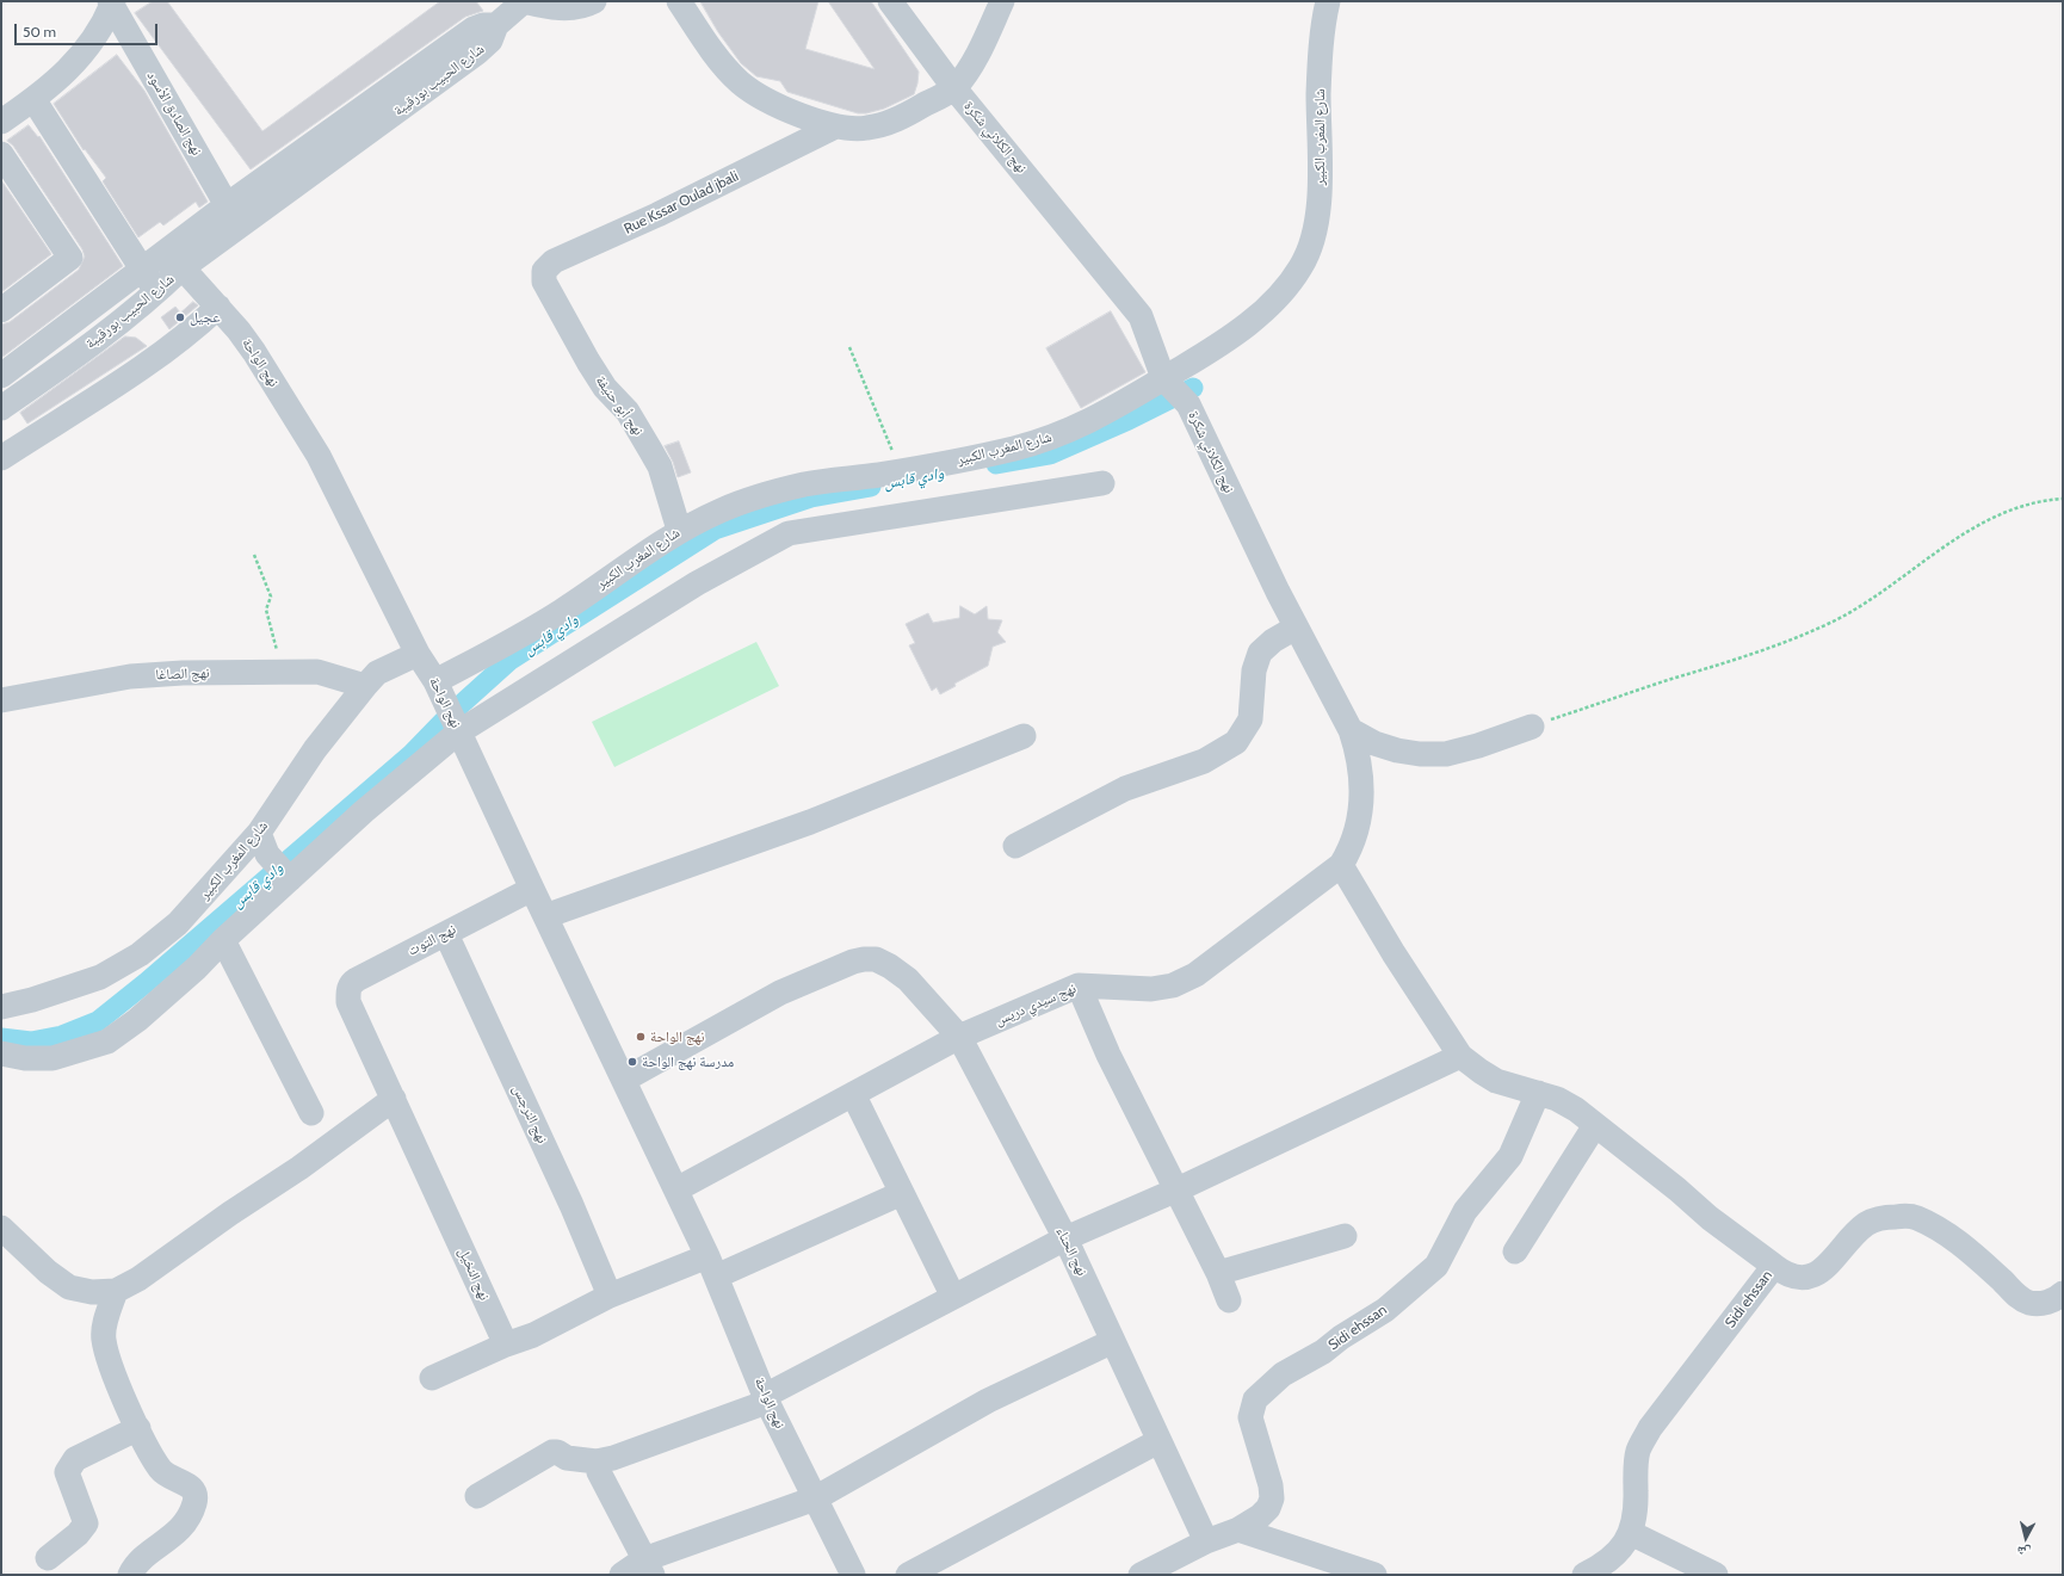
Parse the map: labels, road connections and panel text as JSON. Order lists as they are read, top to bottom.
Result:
{
  "streets": {
    "street": [
      "شارع الحبيب بورقيبة",
      "نهج الصادق الأسود",
      "نهج الكلاني شكرة",
      "شارع المغرب الكبير",
      "Rue Kssar Oulad jbali",
      "نهج الواحة",
      "نهج أبو حنيفة",
      "نهج الصاغا",
      "نهج التوت",
      "نهج سيدي دريس",
      "نهج النرجس",
      "نهج الحناء",
      "نهج النخيل",
      "Sidi ehssan"
    ]
  },
  "crossings": [
    ["شارع الحبيب بورقيبة", "نهج الصادق الأسود"],
    ["شارع الحبيب بورقيبة", "نهج الواحة"],
    ["نهج الكلاني شكرة", "شارع المغرب الكبير"],
    ["نهج الكلاني شكرة", "نهج سيدي دريس"],
    ["شارع المغرب الكبير", "نهج الواحة"],
    ["شارع المغرب الكبير", "نهج أبو حنيفة"],
    ["شارع المغرب الكبير", "نهج الصاغا"],
    ["Rue Kssar Oulad jbali", "نهج أبو حنيفة"],
    ["نهج الواحة", "نهج التوت"],
    ["نهج الواحة", "نهج سيدي دريس"],
    ["نهج الواحة", "نهج الحناء"],
    ["نهج التوت", "نهج النرجس"],
    ["نهج التوت", "نهج النخيل"],
    ["نهج سيدي دريس", "نهج الحناء"],
    ["نهج سيدي دريس", "Sidi ehssan"],
    ["نهج الحناء", "Sidi ehssan"]
  ],
  "water": ["وادي قابس"],
  "places": ["عجيل", "نهج الواحة", "مدرسة نهج الواحة"],
  "scale_bar": "50 m",
  "north": "bottom"
}
